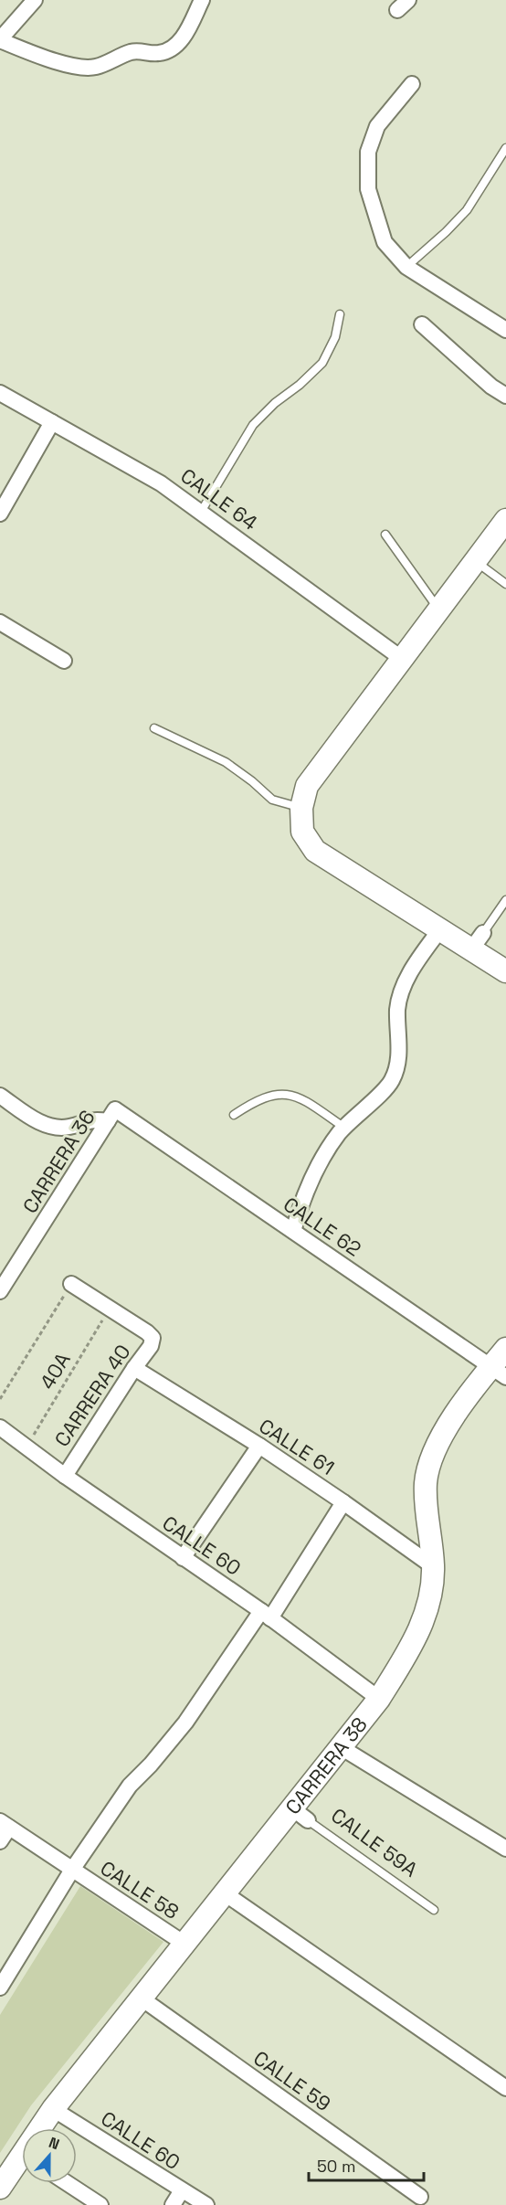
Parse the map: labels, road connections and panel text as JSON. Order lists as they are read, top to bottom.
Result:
{
  "streets": {
    "main road": ["CARRERA 38"],
    "street": [
      "CALLE 64",
      "CARRERA 36",
      "CALLE 62",
      "CARRERA 40",
      "CALLE 61",
      "CALLE 60",
      "CALLE 58",
      "CALLE 59"
    ],
    "lane": ["CALLE 59A"],
    "path": ["40A"]
  },
  "crossings": [
    ["CARRERA 36", "CALLE 62"],
    ["CALLE 62", "CARRERA 38"],
    ["40A", "CARRERA 40"],
    ["40A", "CALLE 60"],
    ["CARRERA 40", "CALLE 61"],
    ["CARRERA 40", "CALLE 60"],
    ["CALLE 61", "CARRERA 38"],
    ["CALLE 60", "CARRERA 38"],
    ["CARRERA 38", "CALLE 59A"],
    ["CARRERA 38", "CALLE 58"],
    ["CARRERA 38", "CALLE 59"]
  ],
  "scale_bar": "50 m",
  "north": "top"
}
